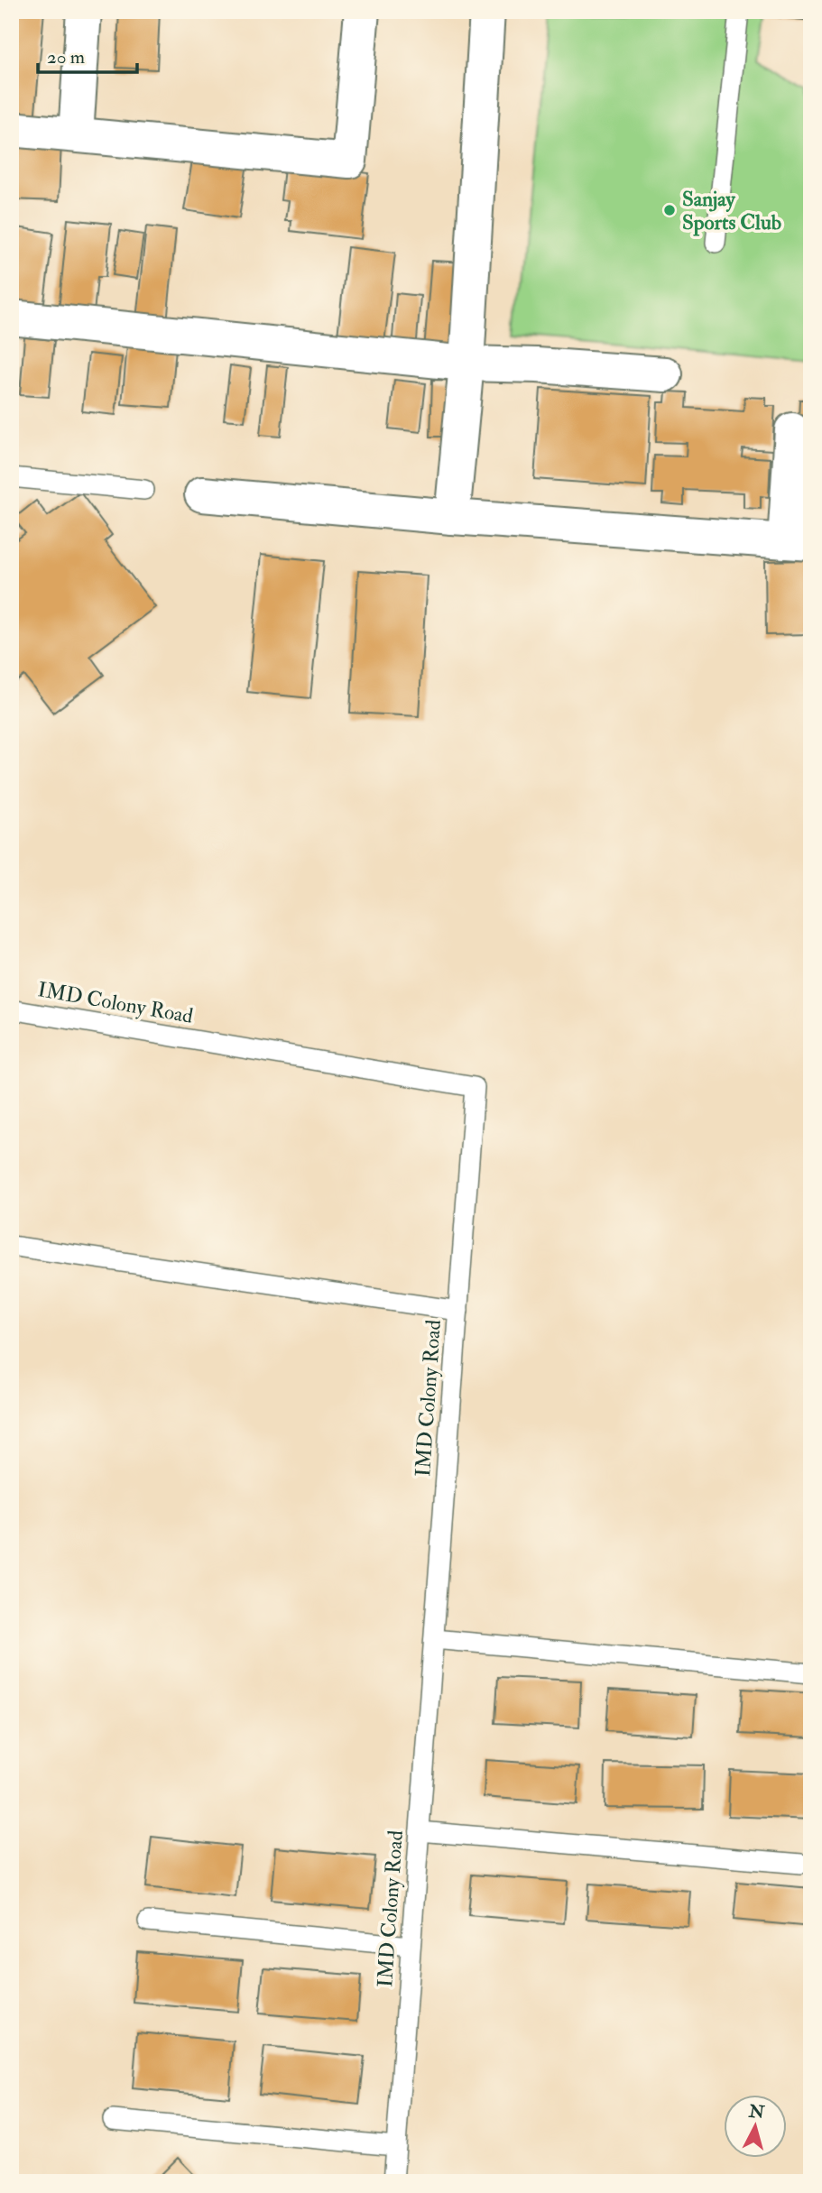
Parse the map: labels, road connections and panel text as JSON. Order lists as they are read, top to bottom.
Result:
{
  "streets": {
    "lane": ["IMD Colony Road"]
  },
  "places": ["Sanjay Sports Club"],
  "scale_bar": "20 m",
  "north": "top"
}
